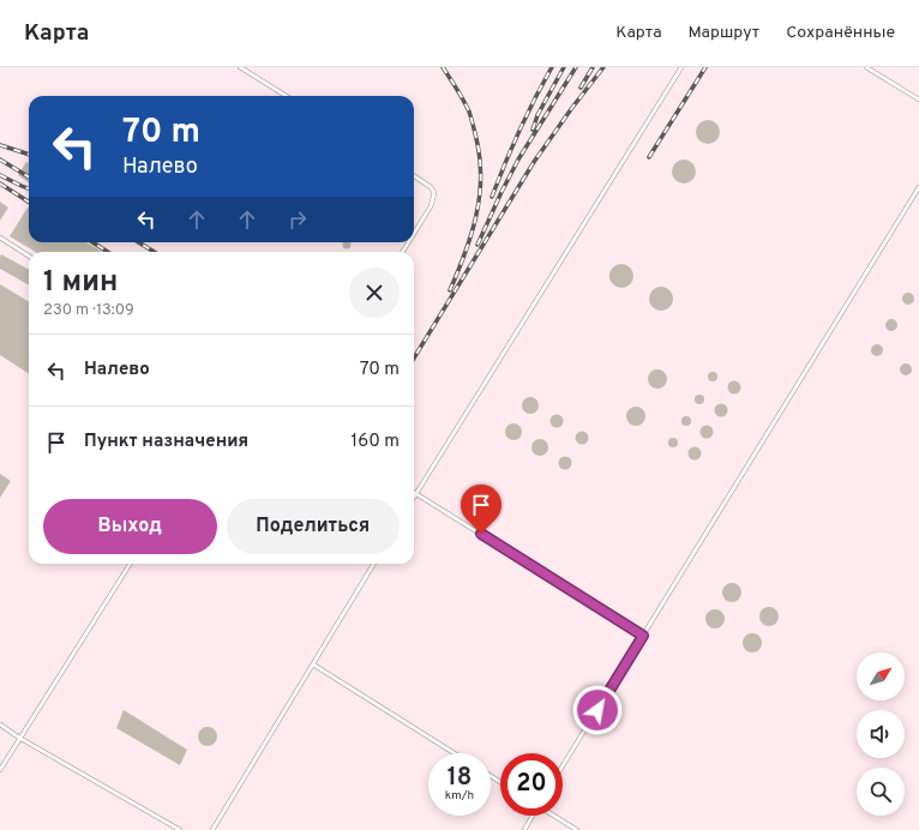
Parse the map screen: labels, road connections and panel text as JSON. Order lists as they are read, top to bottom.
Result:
{
  "north": "top right",
  "page": {
    "header": "Карта",
    "nav": ["Карта", "Маршрут", "Сохранённые"],
    "turn": ["70 m", "Налево"],
    "heading": ["1 мин", "230 m · 13:09"],
    "list": [
      {
        "name": "Налево",
        "value": "70 m"
      },
      {
        "name": "Пункт назначения",
        "value": "160 m"
      }
    ],
    "buttons": ["Выход", "Поделиться"],
    "speed": "18 km/h",
    "limit": "20"
  }
}
